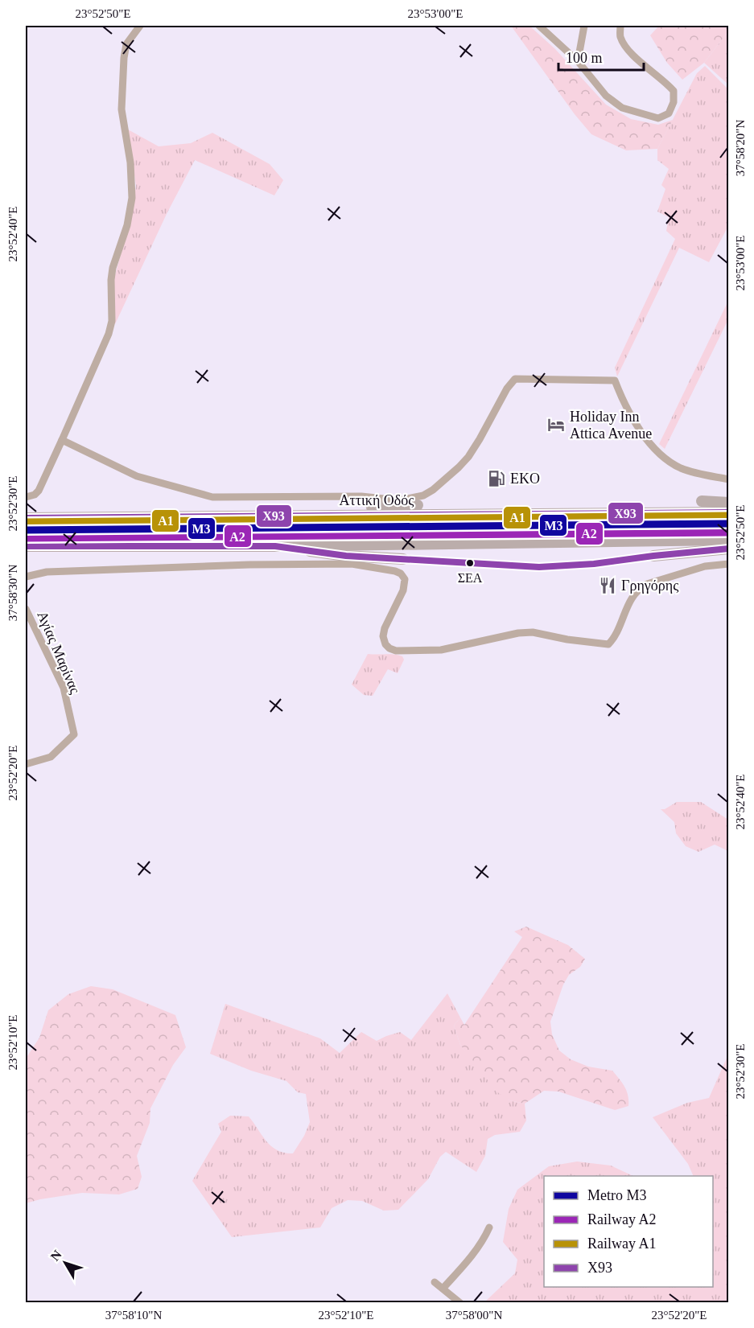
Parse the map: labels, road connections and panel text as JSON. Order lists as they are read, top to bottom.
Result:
{
  "streets": {
    "highway": ["Αττική Οδός"],
    "street": ["Αγίας Μαρίνας"]
  },
  "places": {
    "hotel": ["Holiday Inn Attica Avenue"],
    "fuel station": ["EKO"],
    "other": ["ΣΕΑ"],
    "restaurant": ["Γρηγόρης"]
  },
  "lines": [
    "transit line X93",
    "rail line A1",
    "metro line Μ3",
    "rail line A2"
  ],
  "legend": [
    "Metro Μ3",
    "Railway A2",
    "Railway A1",
    "X93"
  ],
  "scale_bar": "100 m",
  "north": "top left",
  "coordinates": [
    "23°52'50\"E",
    "23°53'00\"E",
    "37°58'20\"N",
    "23°52'40\"E",
    "23°52'30\"E",
    "37°58'30\"N",
    "23°52'20\"E",
    "23°52'10\"E",
    "37°58'10\"N",
    "37°58'00\"N"
  ]
}
